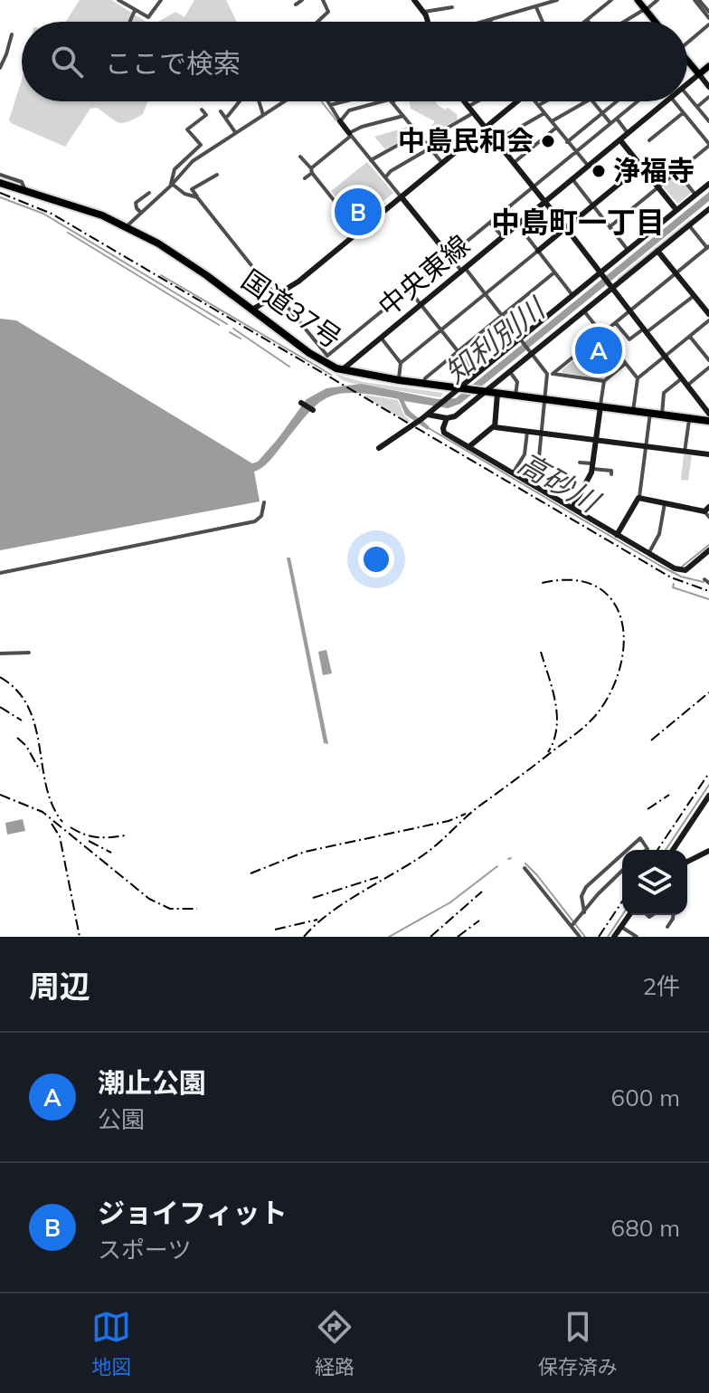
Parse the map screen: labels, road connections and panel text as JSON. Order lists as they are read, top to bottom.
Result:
{
  "streets": {
    "highway": ["国道37号"],
    "street": ["中央東線"]
  },
  "crossings": [
    ["中央東線", "国道37号"]
  ],
  "districts": ["中島町一丁目"],
  "water": ["知利別川", "高砂川"],
  "places": ["中島民和会", "浄福寺"],
  "page": {
    "search": "ここで検索",
    "pins": ["B", "A"],
    "heading": ["周辺", "2件"],
    "list": [
      {
        "mark": "A",
        "name": "潮止公園",
        "note": "公園",
        "value": "600 m"
      },
      {
        "mark": "B",
        "name": "ジョイフィット",
        "note": "スポーツ",
        "value": "680 m"
      }
    ],
    "nav": ["地図", "経路", "保存済み"]
  }
}
